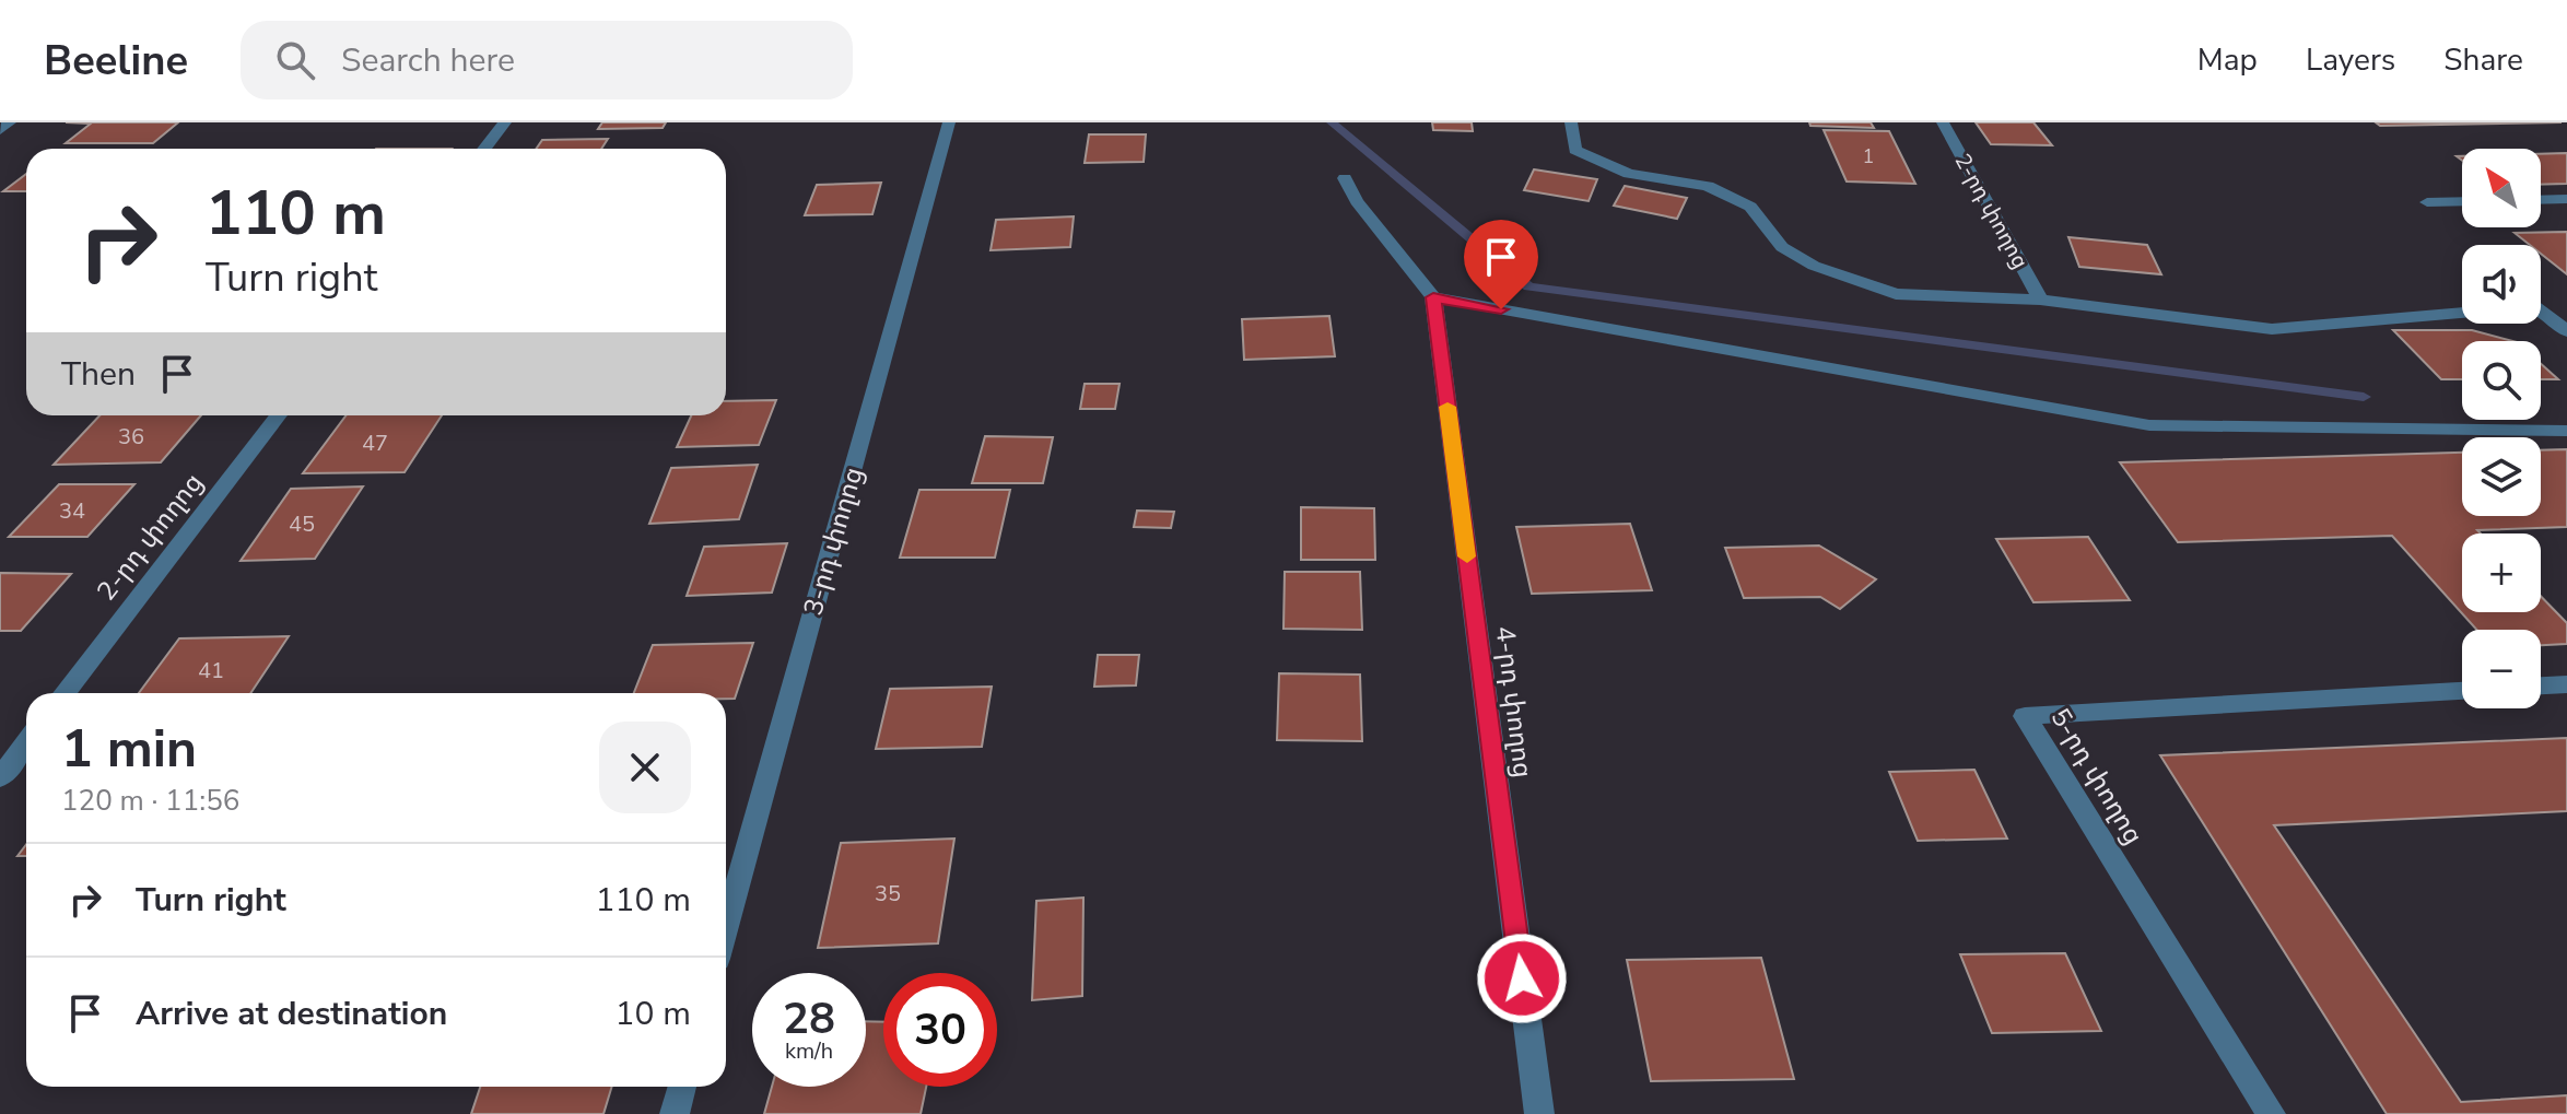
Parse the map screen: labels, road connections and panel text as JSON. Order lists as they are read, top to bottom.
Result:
{
  "streets": {
    "street": [
      "2-րդ փողոց",
      "3-րդ փողոց",
      "4-րդ փողոց",
      "5-րդ փողոց"
    ]
  },
  "house_numbers": [
    "1",
    "36",
    "47",
    "34",
    "45",
    "41",
    "35"
  ],
  "north": "top left",
  "page": {
    "header": "Beeline",
    "search": "Search here",
    "nav": ["Map", "Layers", "Share"],
    "map_buttons": ["+", "−"],
    "turn": ["110 m", "Turn right"],
    "then": "Then",
    "heading": ["1 min", "120 m · 11:56"],
    "list": [
      {
        "name": "Turn right",
        "value": "110 m"
      },
      {
        "name": "Arrive at destination",
        "value": "10 m"
      }
    ],
    "speed": "28 km/h",
    "limit": "30"
  }
}
